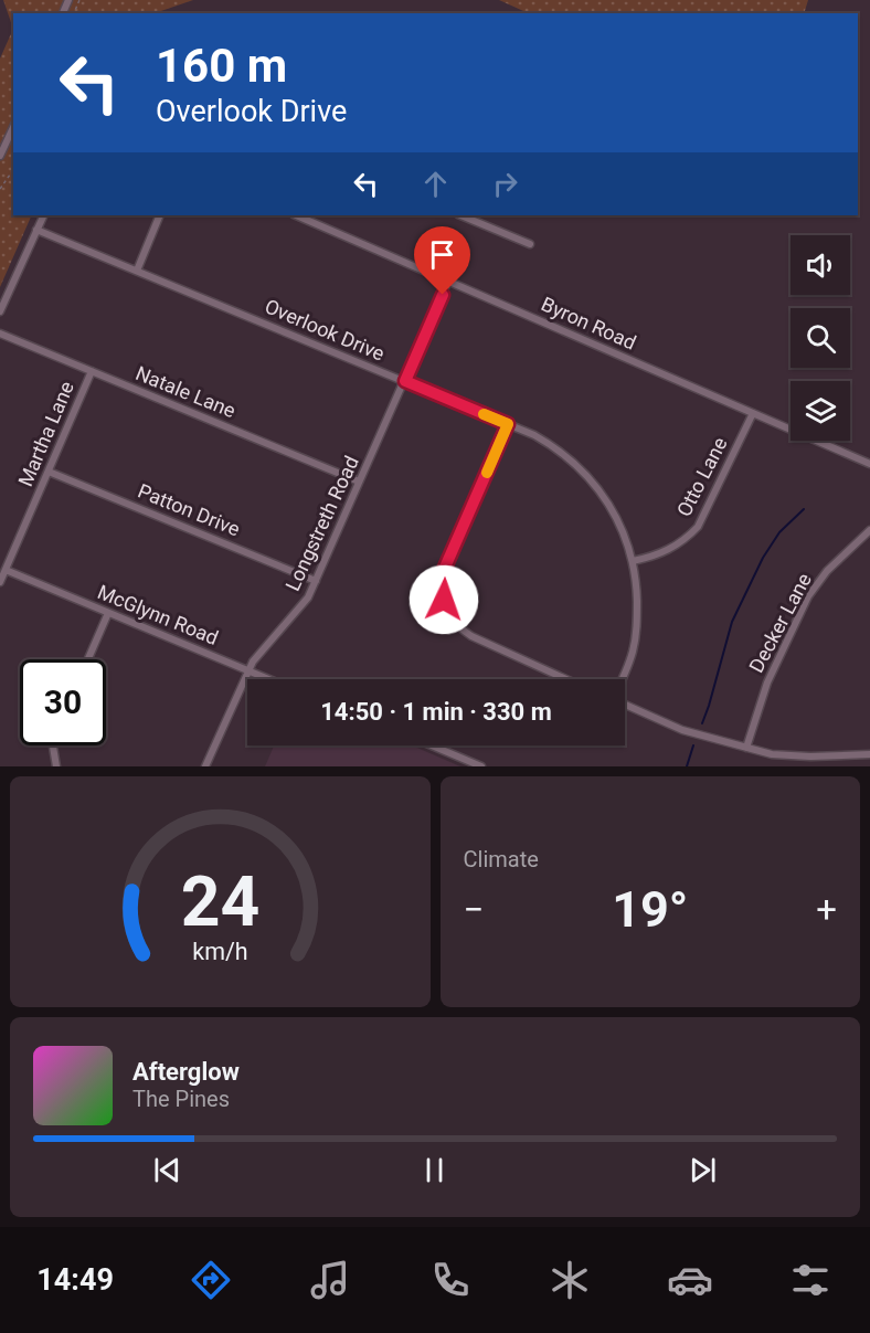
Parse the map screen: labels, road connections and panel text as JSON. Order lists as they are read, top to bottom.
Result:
{
  "streets": {
    "street": [
      "Byron Road",
      "Overlook Drive",
      "Natale Lane",
      "Martha Lane",
      "Otto Lane",
      "Patton Drive",
      "Longstreth Road",
      "McGlynn Road",
      "Decker Lane"
    ]
  },
  "crossings": [
    ["Byron Road", "Otto Lane"],
    ["Byron Road", "Longstreth Road"],
    ["Overlook Drive", "Otto Lane"],
    ["Overlook Drive", "Longstreth Road"],
    ["Natale Lane", "Martha Lane"],
    ["Natale Lane", "Longstreth Road"],
    ["Martha Lane", "Patton Drive"],
    ["Martha Lane", "McGlynn Road"],
    ["Patton Drive", "Longstreth Road"],
    ["Longstreth Road", "McGlynn Road"]
  ],
  "page": {
    "turn": ["160 m", "Overlook Drive"],
    "limit": "30",
    "trip": "14:50 · 1 min · 330 m",
    "tile": "Climate",
    "heat": ["−", "19°", "+"],
    "song": ["Afterglow", "The Pines"],
    "tabs": "14:49",
    "gauge": ["24", "km/h"]
  }
}
